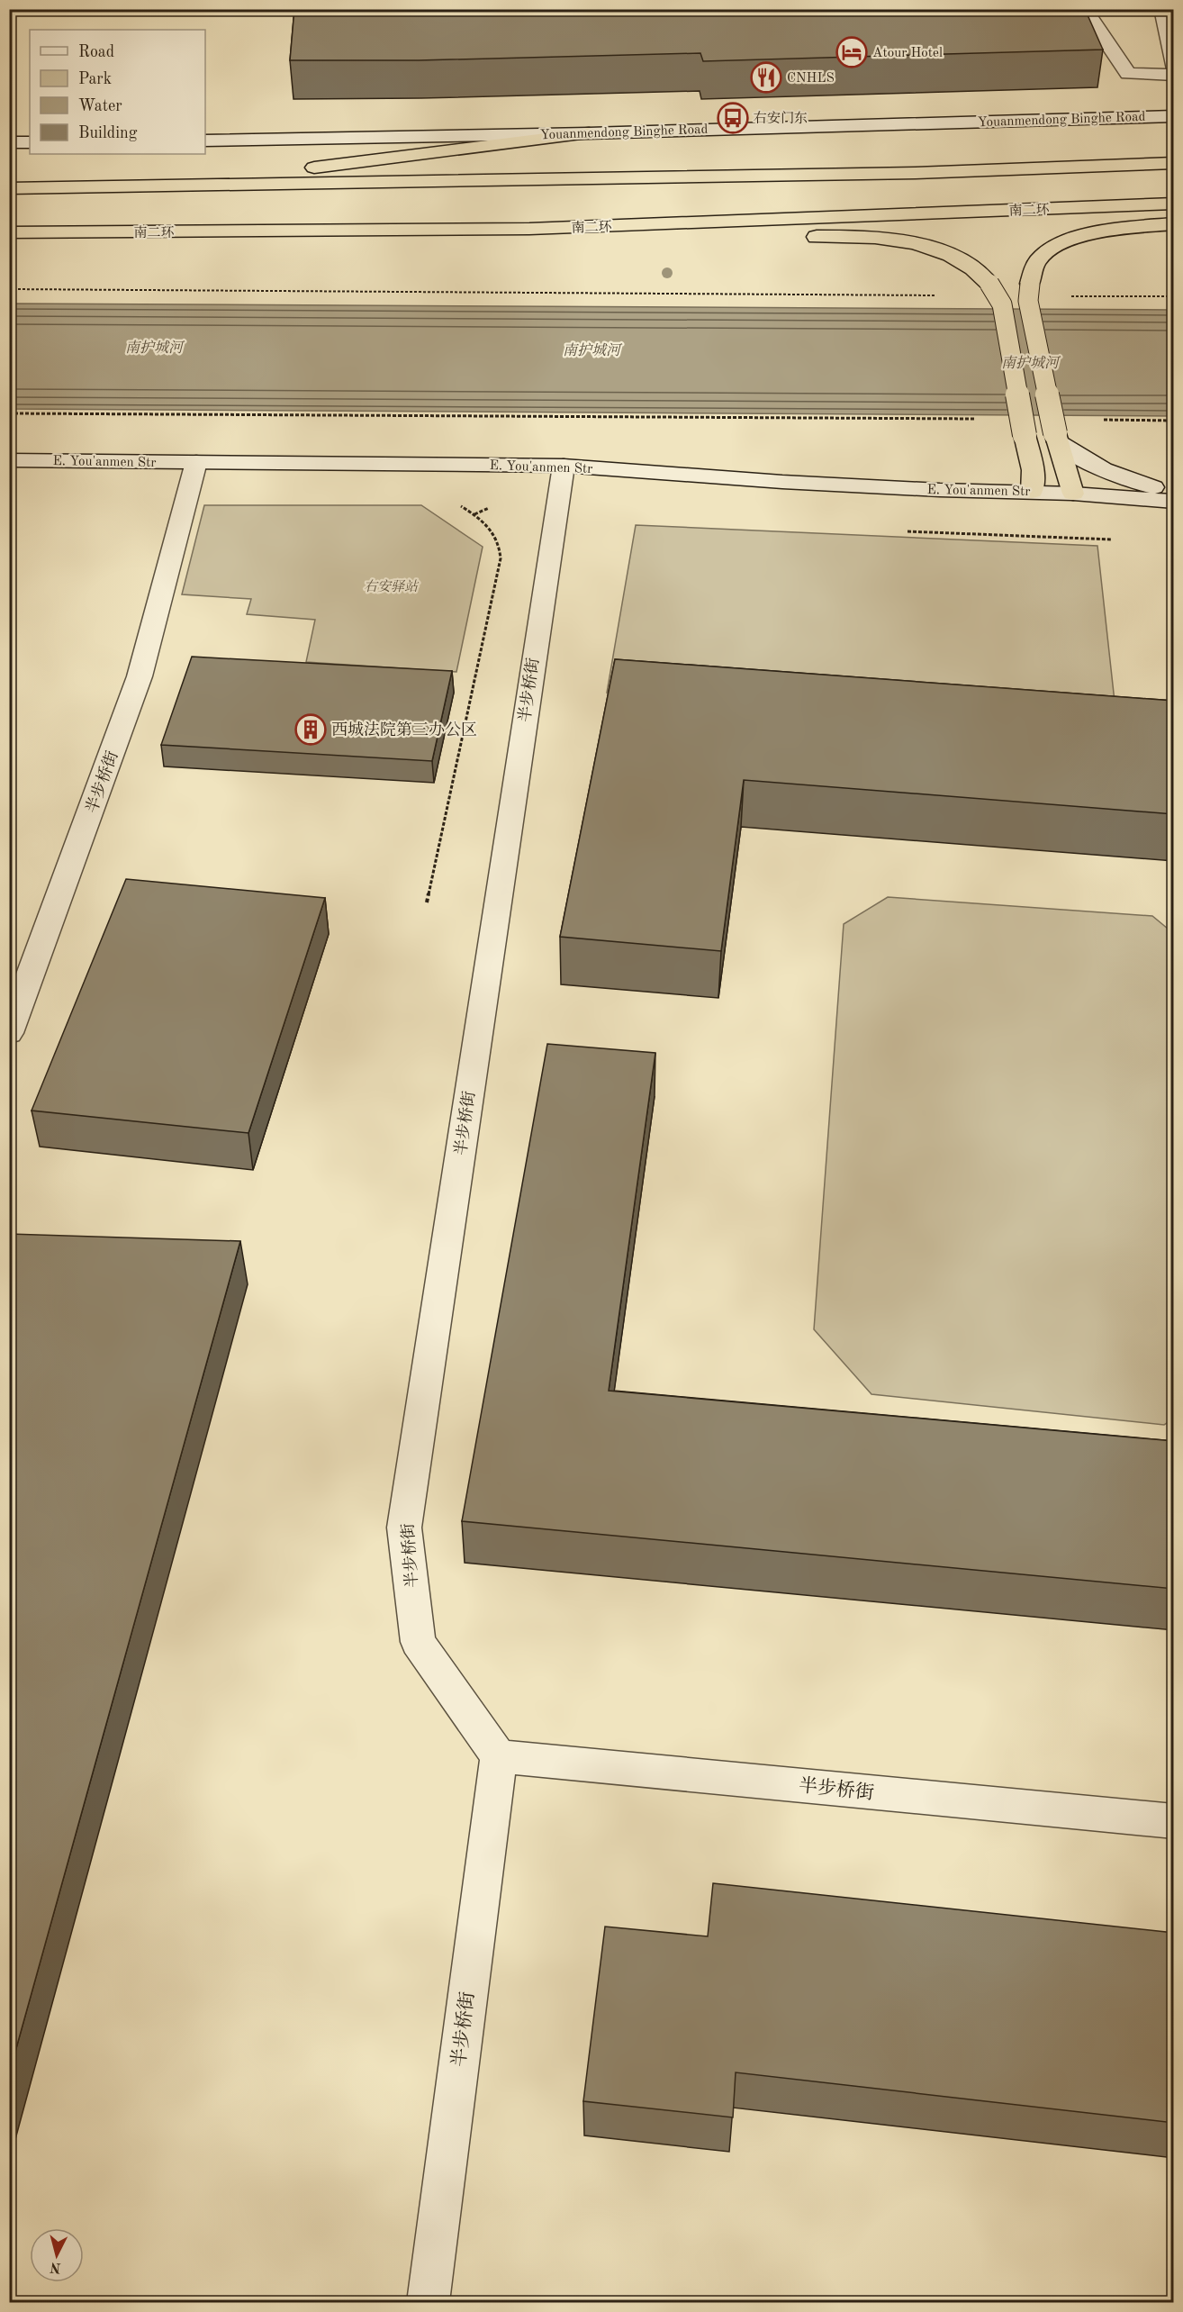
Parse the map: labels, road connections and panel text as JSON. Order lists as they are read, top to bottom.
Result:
{
  "streets": {
    "highway": ["南二环"],
    "street": ["Youanmendong Binghe Road", "E. You'anmen Str", "半步桥街"]
  },
  "crossings": [
    ["E. You'anmen Str", "半步桥街"]
  ],
  "water": ["南护城河"],
  "parks": ["右安驿站"],
  "places": {
    "hotel": ["Atour Hotel"],
    "restaurant": ["CNHLS"],
    "bus stop": ["右安门东"],
    "building": ["西城法院第三办公区"]
  },
  "legend": [
    "Road",
    "Park",
    "Water",
    "Building"
  ],
  "north": "bottom"
}
